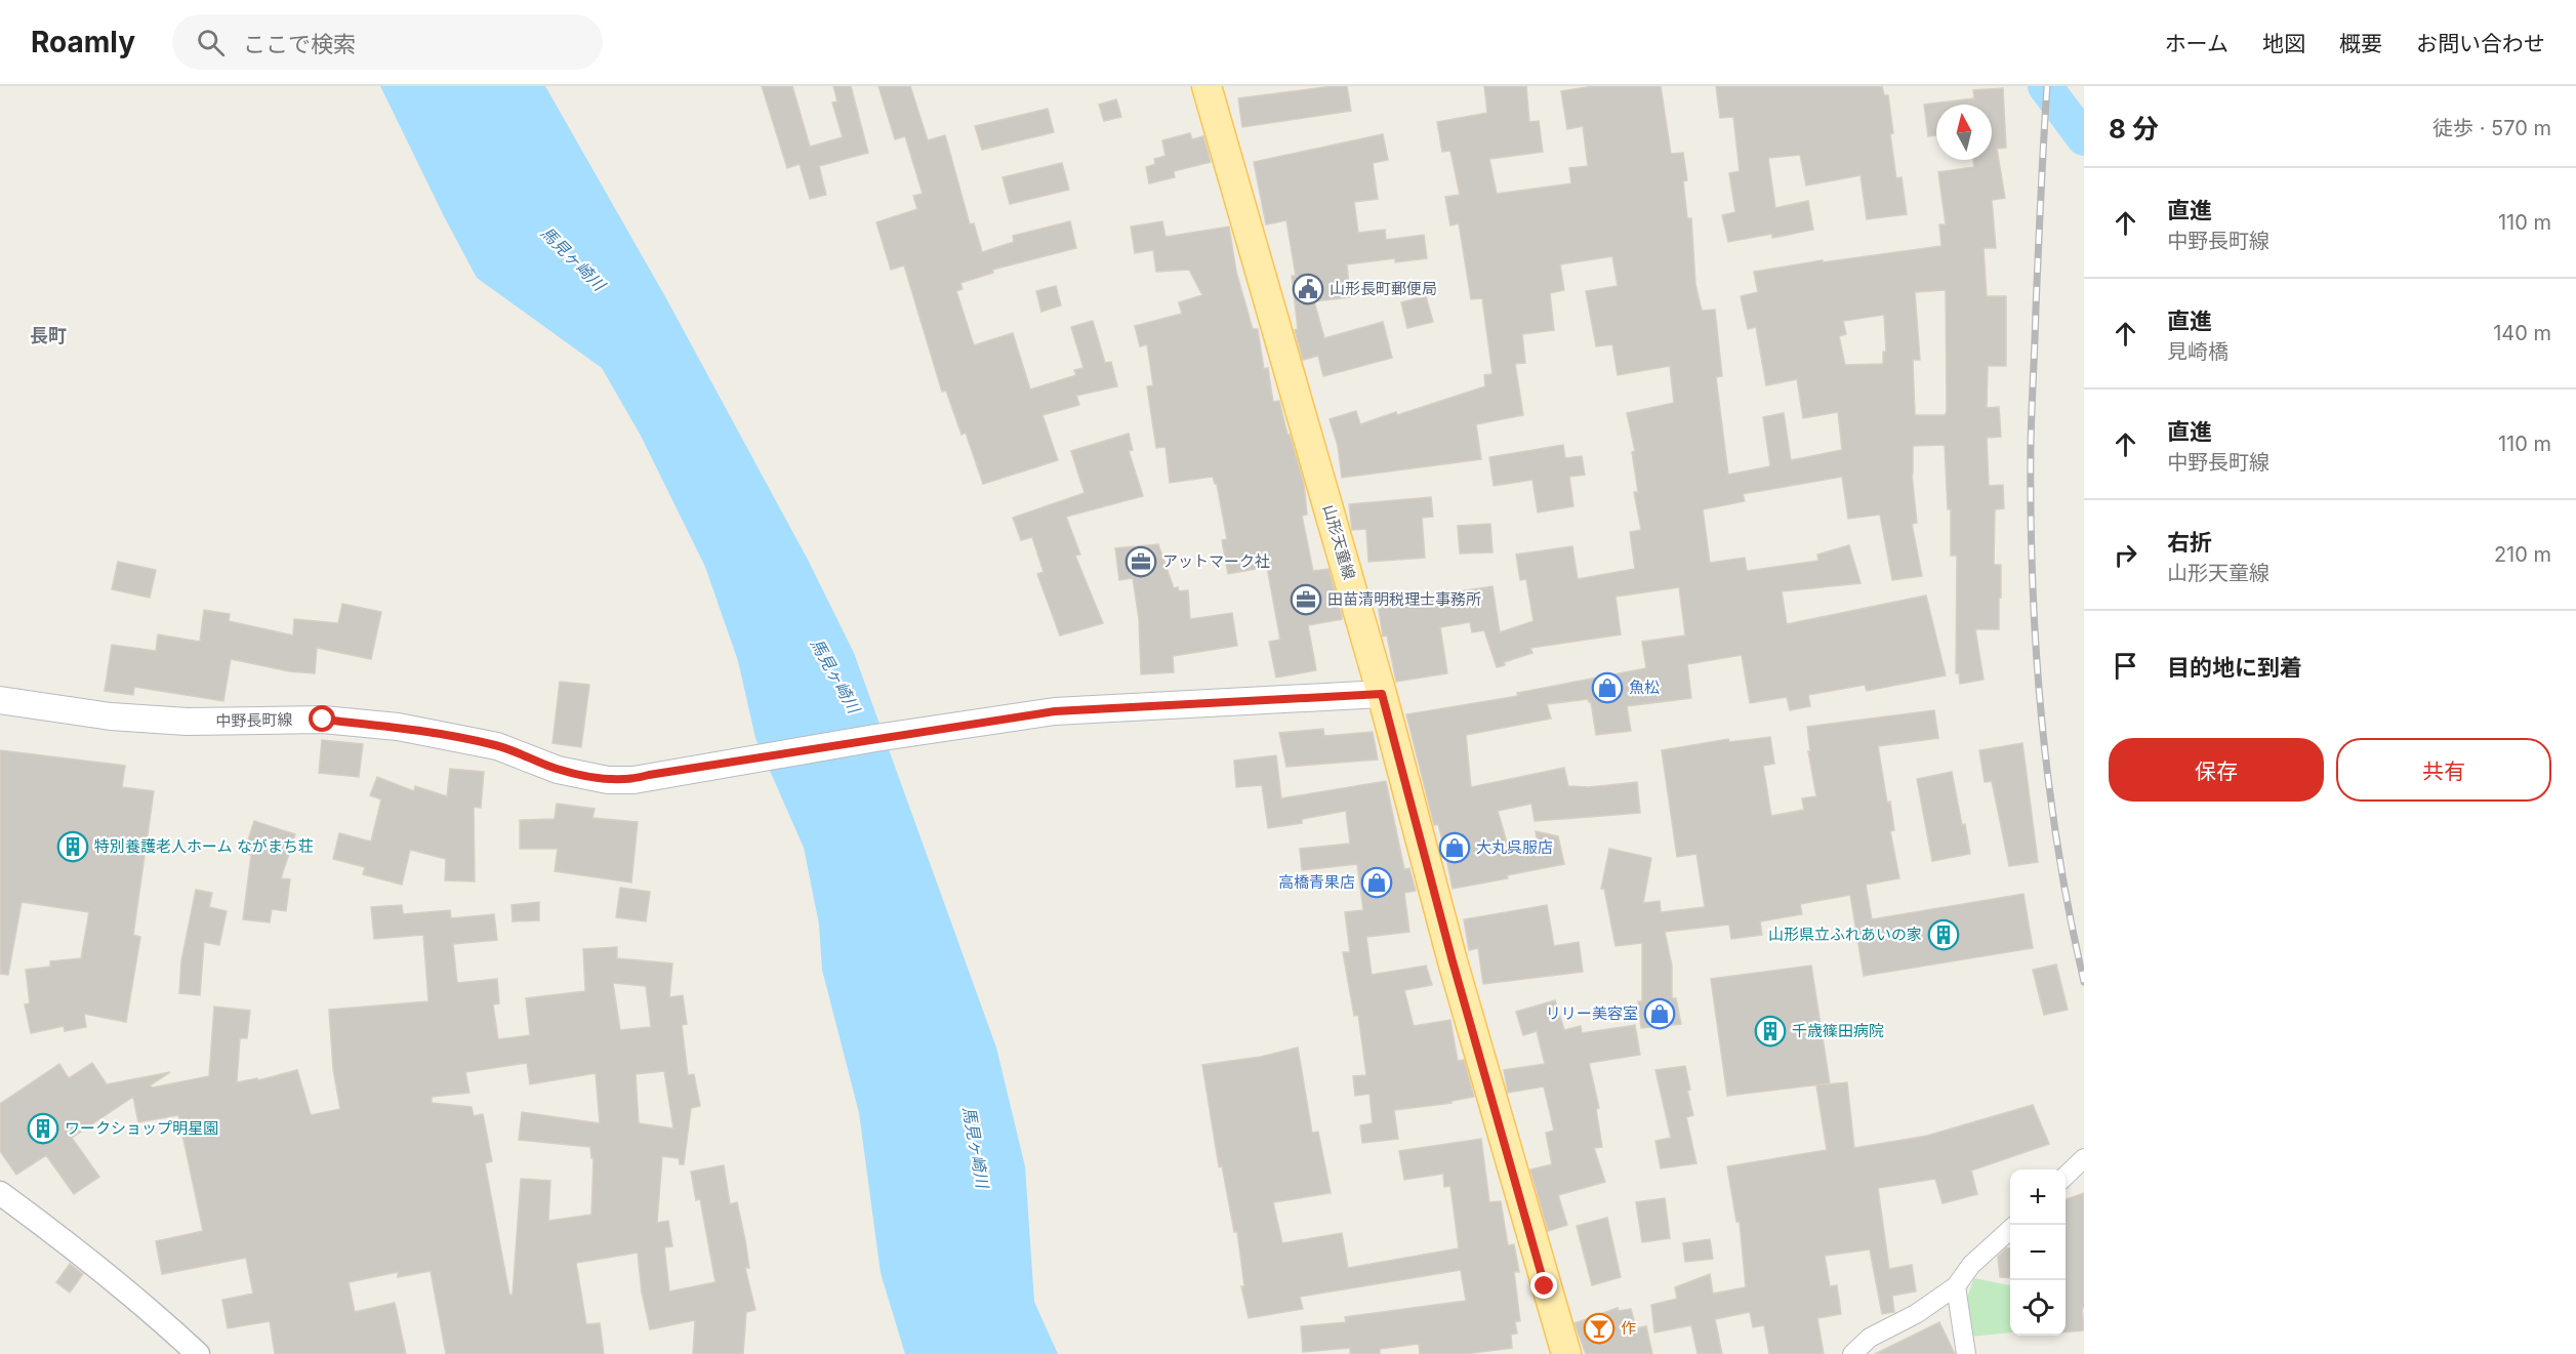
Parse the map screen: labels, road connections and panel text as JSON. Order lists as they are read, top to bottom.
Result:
{
  "streets": {
    "main road": ["山形天童線", "中野長町線"]
  },
  "crossings": [
    ["山形天童線", "中野長町線"]
  ],
  "districts": ["長町"],
  "water": ["馬見ヶ崎川"],
  "places": {
    "public building": ["山形長町郵便局"],
    "office": ["アットマーク社", "田苗清明税理士事務所"],
    "shop": [
      "魚松",
      "大丸呉服店",
      "高橋青果店",
      "リリー美容室"
    ],
    "building": [
      "特別養護老人ホーム ながまち荘",
      "山形県立ふれあいの家",
      "千歳篠田病院",
      "ワークショップ明星園"
    ],
    "bar": ["作"]
  },
  "north": "top",
  "page": {
    "header": "Roamly",
    "search": "ここで検索",
    "nav": [
      "ホーム",
      "地図",
      "概要",
      "お問い合わせ"
    ],
    "heading": ["8 分", "徒歩 · 570 m"],
    "list": [
      ["直進", "中野長町線", "110 m"],
      ["直進", "見崎橋", "140 m"],
      ["直進", "中野長町線", "110 m"],
      ["右折", "山形天童線", "210 m"],
      "目的地に到着"
    ],
    "buttons": ["保存", "共有"],
    "map_buttons": ["+", "−"]
  }
}
